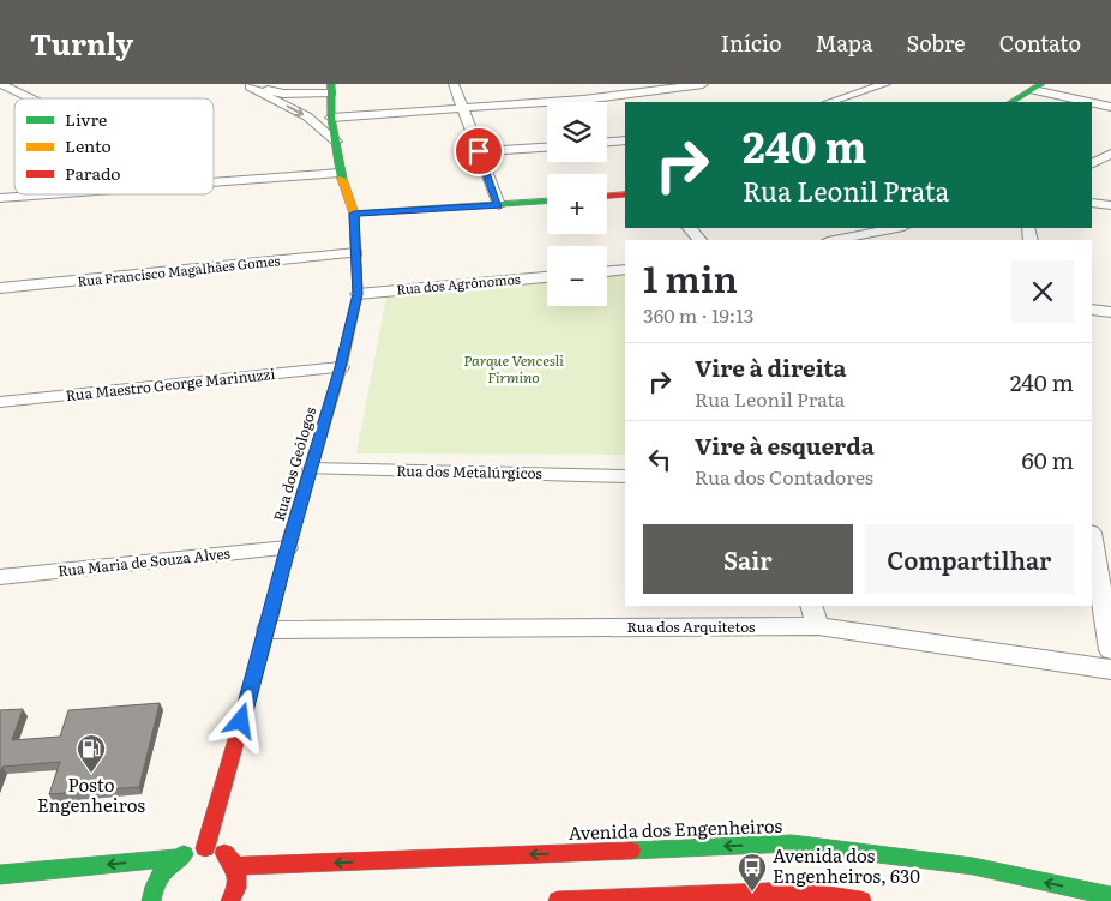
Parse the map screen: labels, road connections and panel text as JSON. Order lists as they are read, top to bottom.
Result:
{
  "streets": {
    "street": [
      "Rua Francisco Magalhães Gomes",
      "Rua dos Agrônomos",
      "Rua Maestro George Marinuzzi",
      "Rua dos Geólogos",
      "Rua dos Metalúrgicos",
      "Rua Maria de Souza Alves",
      "Rua dos Arquitetos",
      "Avenida dos Engenheiros"
    ]
  },
  "crossings": [
    ["Rua Francisco Magalhães Gomes", "Rua dos Geólogos"],
    ["Rua dos Agrônomos", "Rua dos Geólogos"],
    ["Rua Maestro George Marinuzzi", "Rua dos Geólogos"],
    ["Rua dos Geólogos", "Rua dos Metalúrgicos"],
    ["Rua dos Geólogos", "Rua Maria de Souza Alves"],
    ["Rua dos Geólogos", "Rua dos Arquitetos"]
  ],
  "parks": ["Parque Vencesli Firmino"],
  "places": {
    "fuel station": ["Posto Engenheiros"],
    "bus stop": ["Avenida dos Engenheiros, 630"]
  },
  "legend": ["Livre", "Lento", "Parado"],
  "page": {
    "header": "Turnly",
    "nav": [
      "Início",
      "Mapa",
      "Sobre",
      "Contato"
    ],
    "map_buttons": ["+", "−"],
    "turn": ["240 m", "Rua Leonil Prata"],
    "heading": ["1 min", "360 m · 19:13"],
    "list": [
      {
        "name": "Vire à direita",
        "note": "Rua Leonil Prata",
        "value": "240 m"
      },
      {
        "name": "Vire à esquerda",
        "note": "Rua dos Contadores",
        "value": "60 m"
      }
    ],
    "buttons": ["Sair", "Compartilhar"]
  }
}
